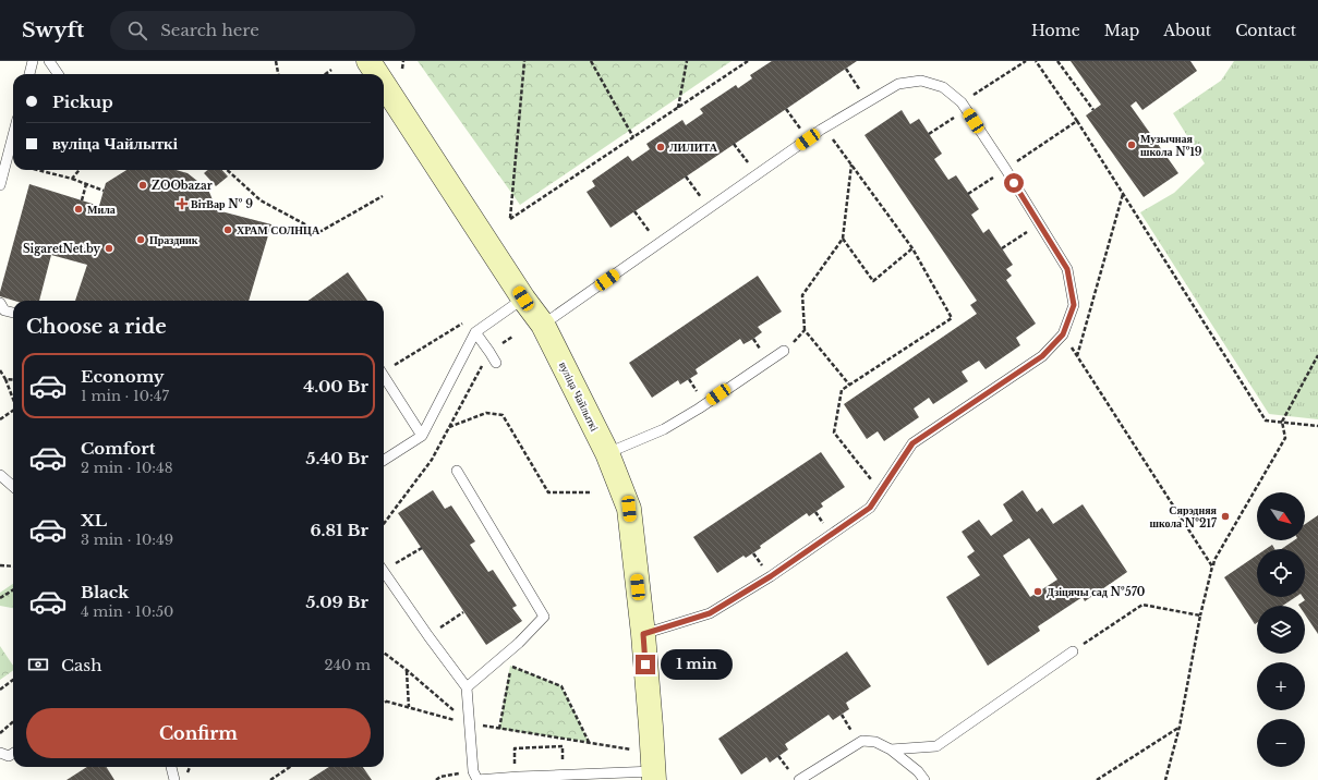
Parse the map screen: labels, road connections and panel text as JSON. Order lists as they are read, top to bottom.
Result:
{
  "streets": {
    "street": ["вуліца Чайлыткі"]
  },
  "places": {
    "other": [
      "Музычная школа №19",
      "ЛИЛИТА",
      "ZOObazar",
      "Мила",
      "ХРАМ СОЛНЦА",
      "Праздник",
      "SigaretNet.by",
      "Сярэдняя школа №217",
      "Дзіцячы сад №570"
    ],
    "health": ["ВітВар № 9"]
  },
  "north": "bottom right",
  "page": {
    "header": "Swyft",
    "search": "Search here",
    "nav": [
      "Home",
      "Map",
      "About",
      "Contact"
    ],
    "banner": ["Pickup", "вуліца Чайлыткі"],
    "heading": "Choose a ride",
    "list": [
      {
        "name": "Economy",
        "note": "1 min · 10:47",
        "value": "4.00 Br"
      },
      {
        "name": "Comfort",
        "note": "2 min · 10:48",
        "value": "5.40 Br"
      },
      {
        "name": "XL",
        "note": "3 min · 10:49",
        "value": "6.81 Br"
      },
      {
        "name": "Black",
        "note": "4 min · 10:50",
        "value": "5.09 Br"
      }
    ],
    "map_buttons": ["+", "−"],
    "pay": ["Cash", "240 m"],
    "bubble": "1 min",
    "buttons": "Confirm"
  }
}
